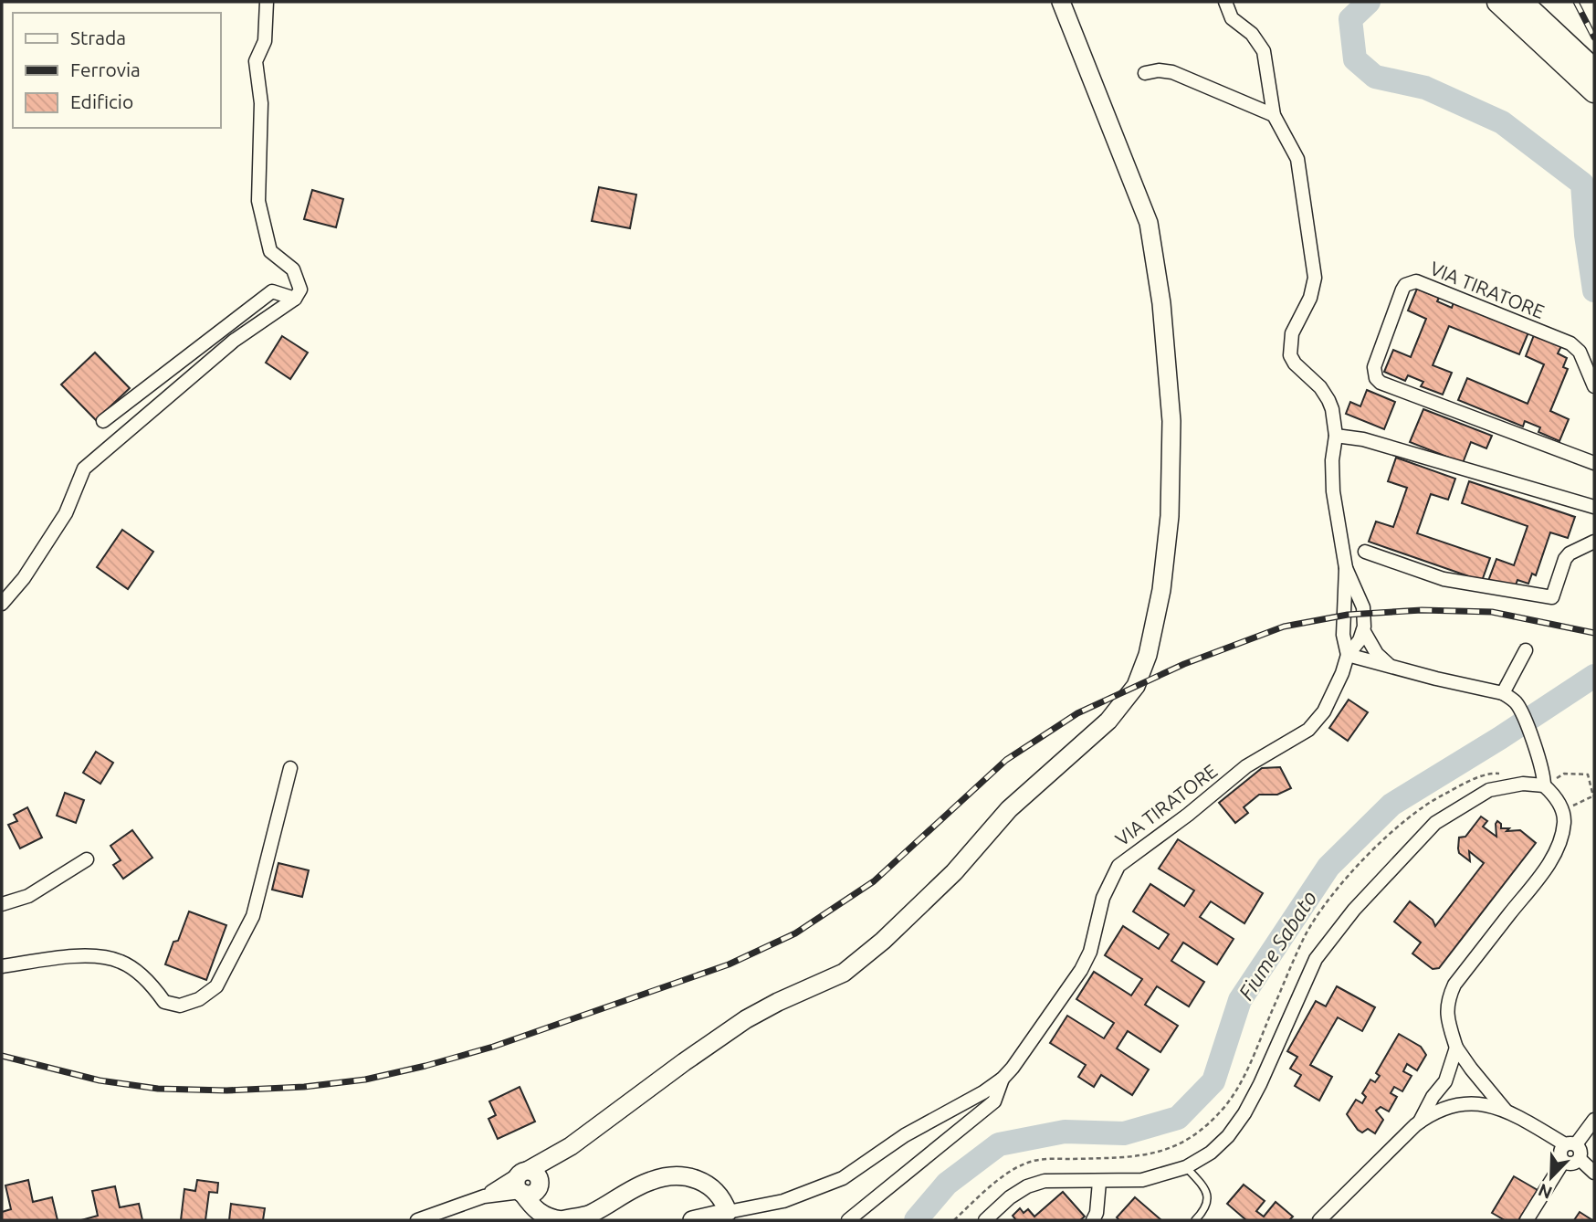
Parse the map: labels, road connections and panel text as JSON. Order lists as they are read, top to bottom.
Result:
{
  "streets": {
    "street": ["VIA TIRATORE"]
  },
  "water": ["Fiume Sabato"],
  "legend": ["Strada", "Ferrovia", "Edificio"],
  "north": "bottom left"
}
